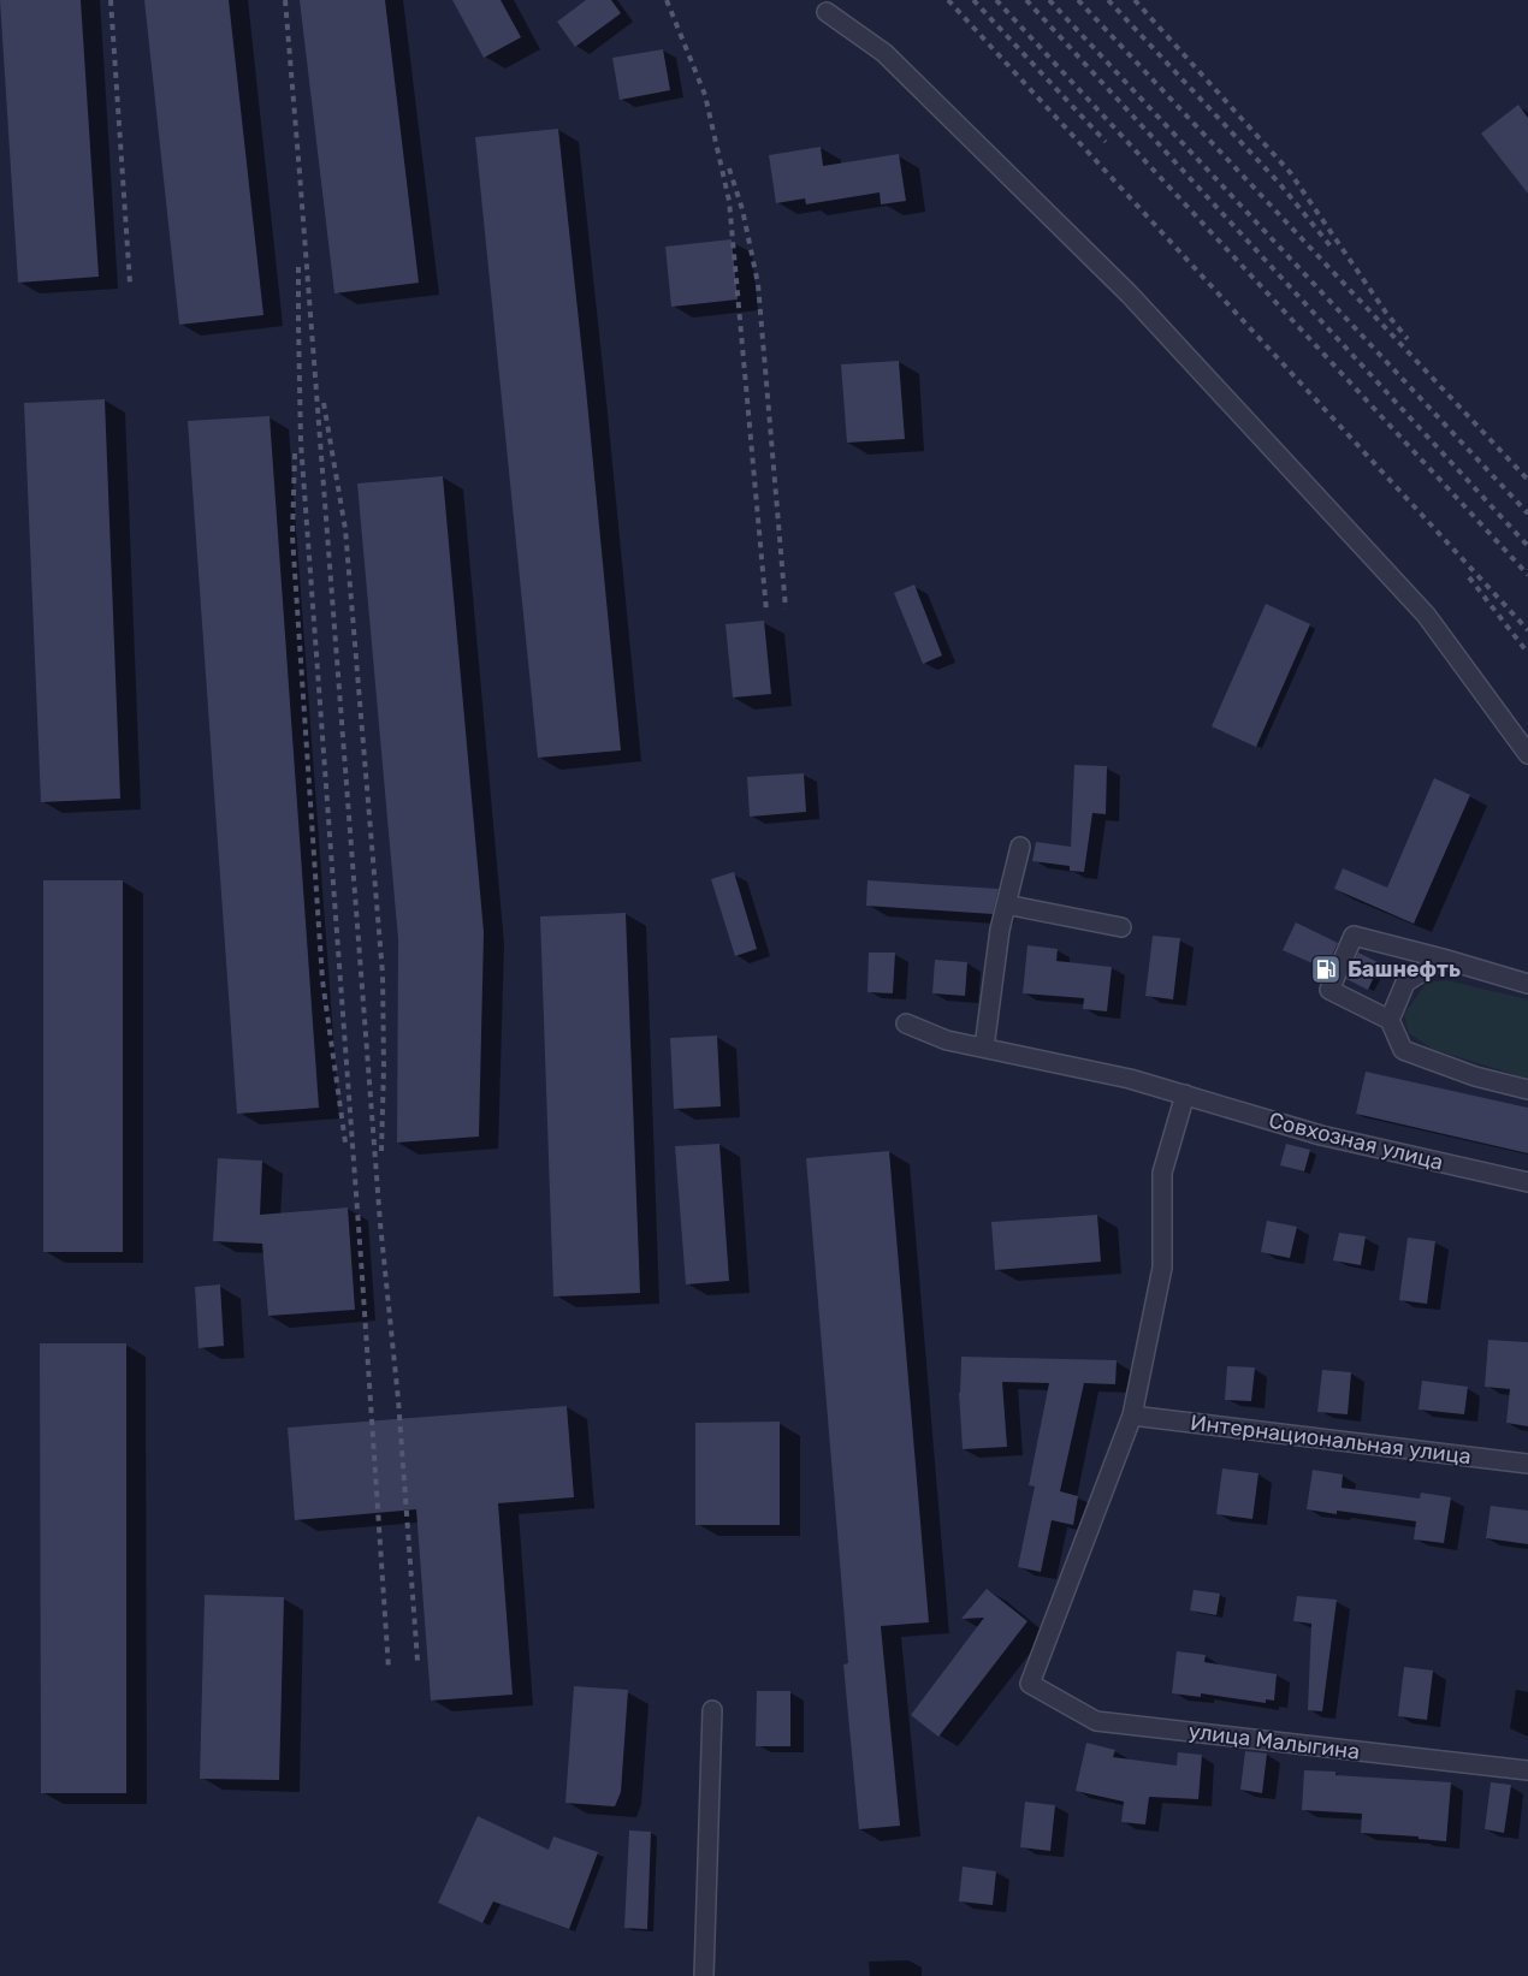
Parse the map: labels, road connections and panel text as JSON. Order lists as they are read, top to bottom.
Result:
{
  "streets": {
    "street": ["Совхозная улица", "Интернациональная улица", "улица Малыгина"]
  },
  "crossings": [
    ["Интернациональная улица", "улица Малыгина"]
  ],
  "places": {
    "fuel station": ["Башнефть"]
  }
}
